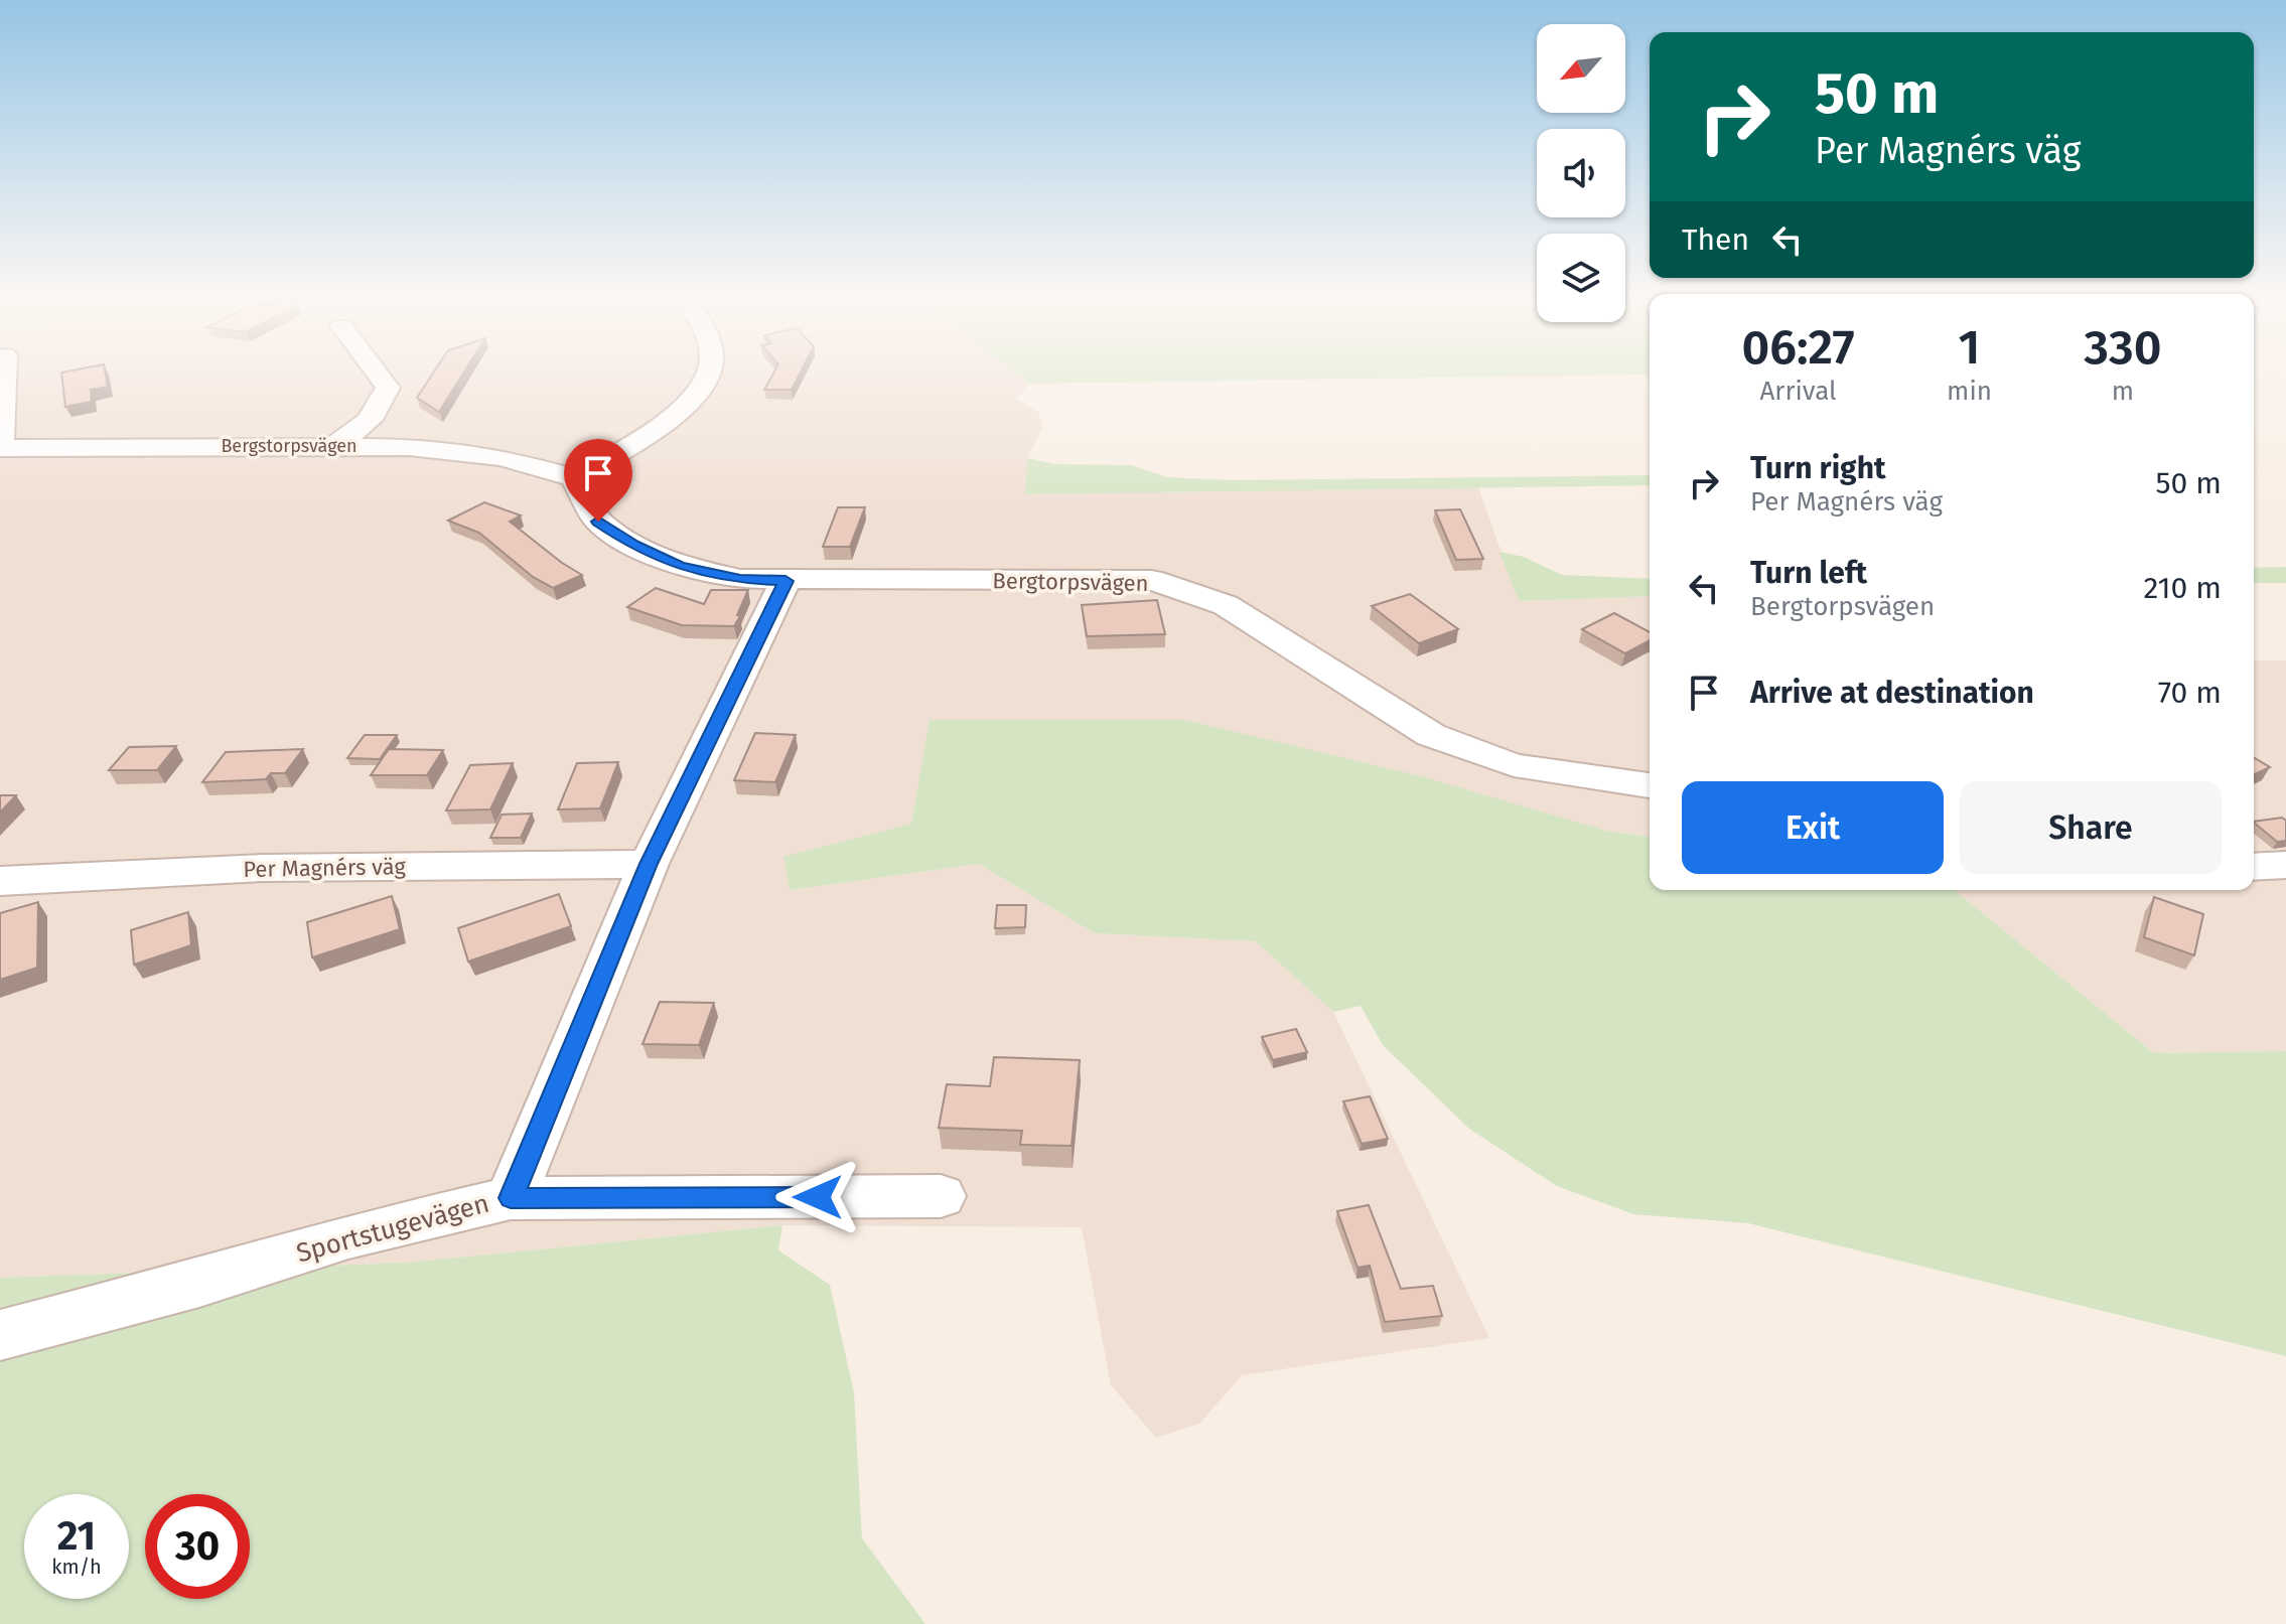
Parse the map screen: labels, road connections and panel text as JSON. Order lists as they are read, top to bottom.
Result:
{
  "streets": {
    "street": [
      "Bergstorpsvägen",
      "Bergtorpsvägen",
      "Per Magnérs väg",
      "Sportstugevägen"
    ]
  },
  "crossings": [
    ["Bergstorpsvägen", "Bergtorpsvägen"]
  ],
  "north": "bottom left",
  "page": {
    "turn": ["50 m", "Per Magnérs väg"],
    "then": "Then",
    "eta": [
      "06:27",
      "Arrival",
      "1",
      "min",
      "330",
      "m"
    ],
    "list": [
      {
        "name": "Turn right",
        "note": "Per Magnérs väg",
        "value": "50 m"
      },
      {
        "name": "Turn left",
        "note": "Bergtorpsvägen",
        "value": "210 m"
      },
      {
        "name": "Arrive at destination",
        "value": "70 m"
      }
    ],
    "buttons": ["Exit", "Share"],
    "speed": "21 km/h",
    "limit": "30"
  }
}
